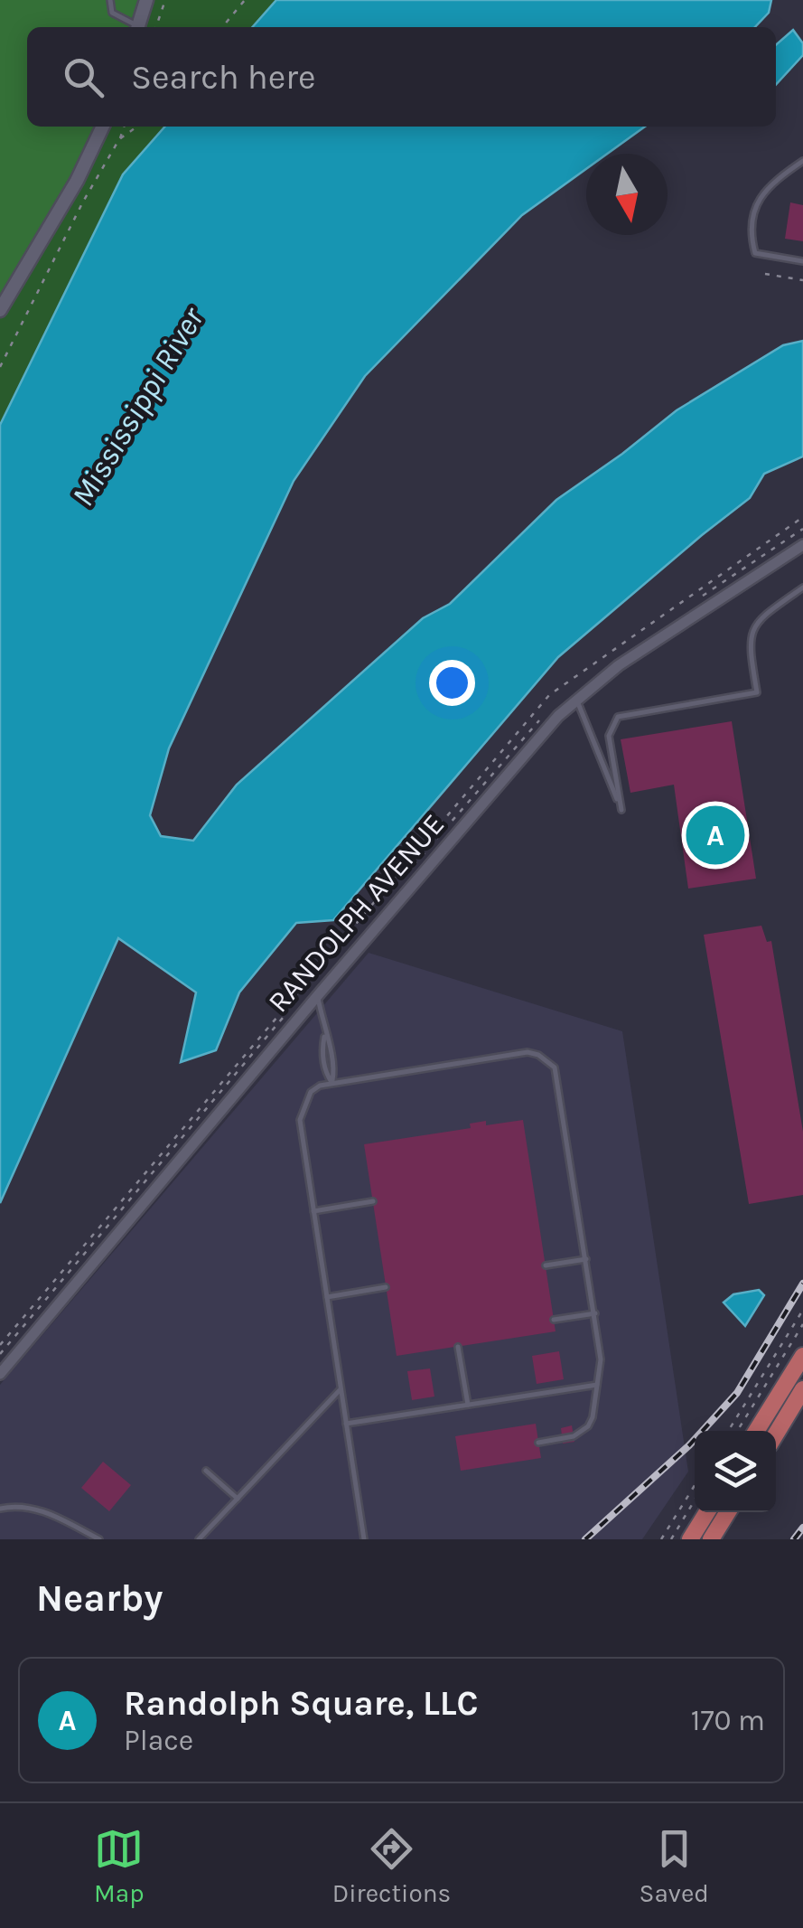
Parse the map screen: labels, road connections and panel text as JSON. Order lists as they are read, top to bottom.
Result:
{
  "streets": {
    "street": ["RANDOLPH AVENUE"]
  },
  "water": ["Mississippi River"],
  "north": "bottom",
  "page": {
    "search": "Search here",
    "pins": "A",
    "heading": "Nearby",
    "list": [
      {
        "mark": "A",
        "name": "Randolph Square, LLC",
        "note": "Place",
        "value": "170 m"
      }
    ],
    "nav": ["Map", "Directions", "Saved"]
  }
}
